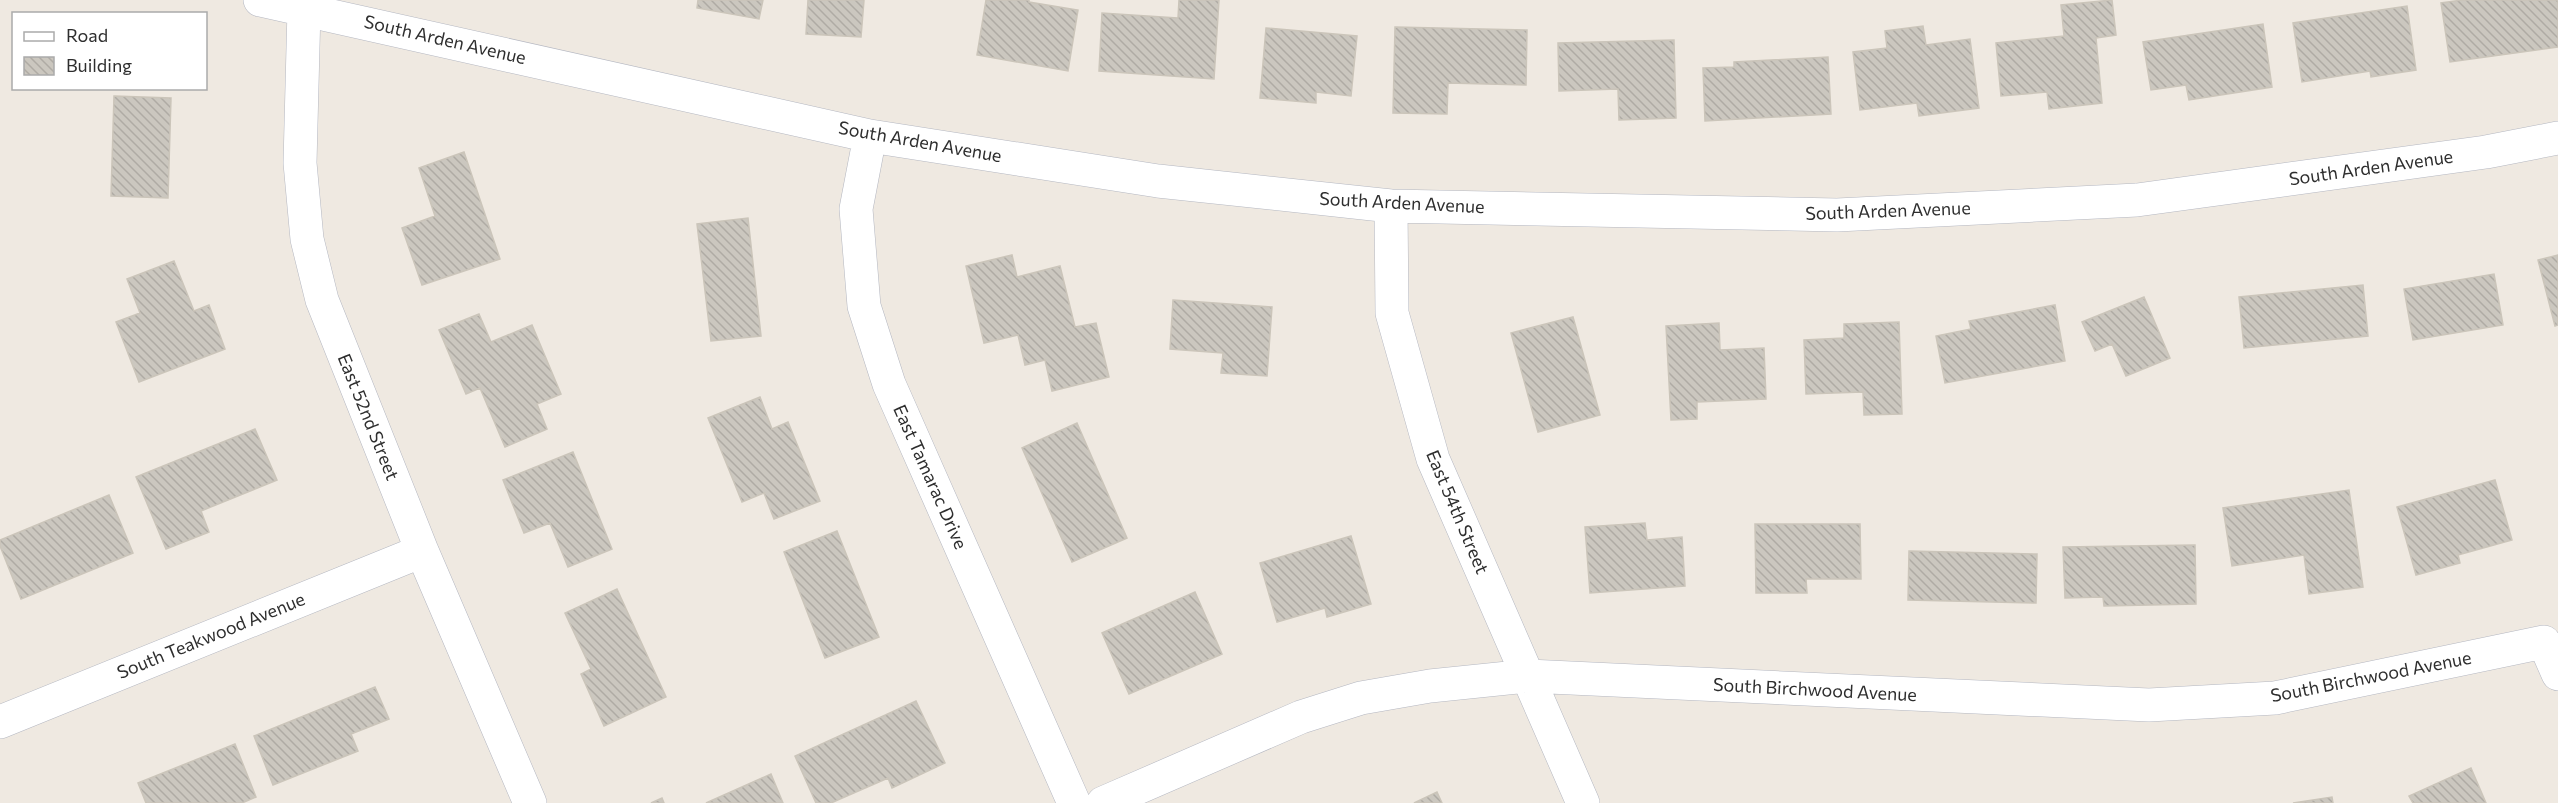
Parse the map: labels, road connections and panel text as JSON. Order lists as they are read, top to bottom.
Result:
{
  "streets": {
    "street": [
      "South Arden Avenue",
      "East 52nd Street",
      "East Tamarac Drive",
      "East 54th Street",
      "South Teakwood Avenue",
      "South Birchwood Avenue"
    ]
  },
  "crossings": [
    ["South Arden Avenue", "East 52nd Street"],
    ["South Arden Avenue", "East Tamarac Drive"],
    ["South Arden Avenue", "East 54th Street"],
    ["East 52nd Street", "South Teakwood Avenue"],
    ["East 54th Street", "South Birchwood Avenue"]
  ],
  "legend": ["Road", "Building"]
}
